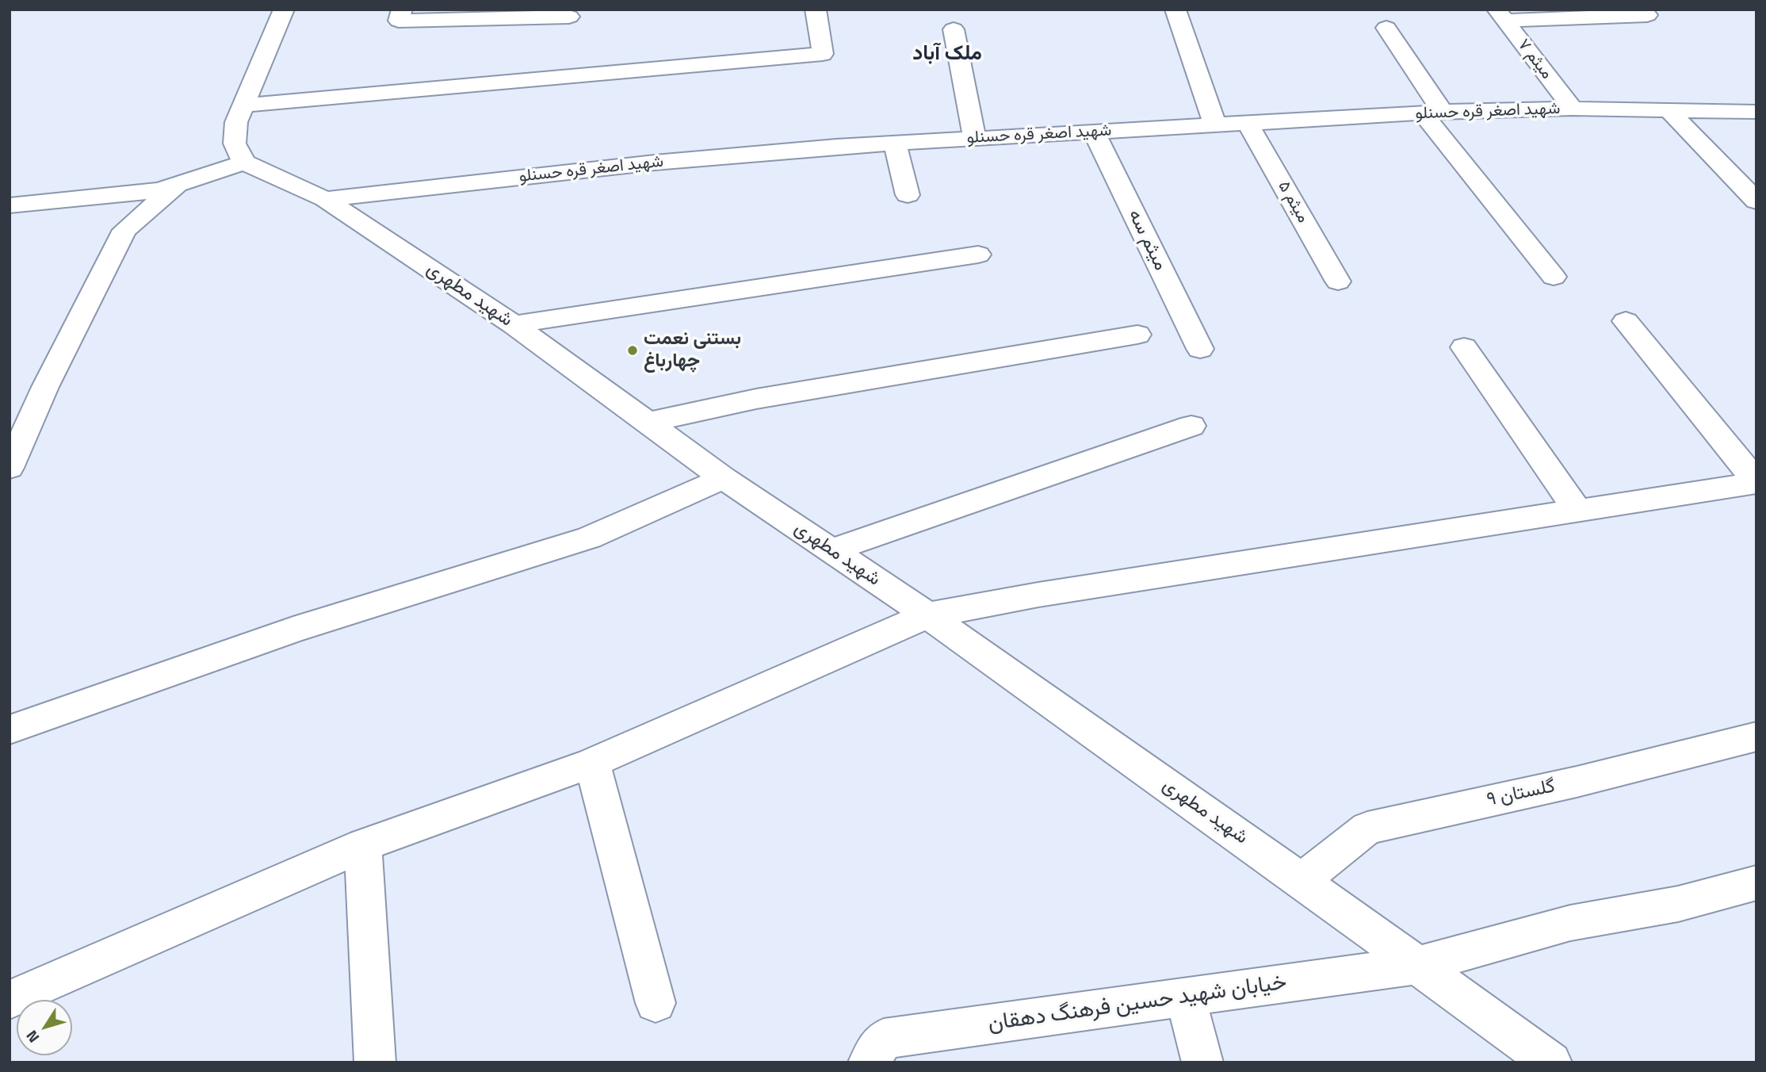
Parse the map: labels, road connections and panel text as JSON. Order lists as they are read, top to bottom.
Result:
{
  "streets": {
    "street": [
      "میثم ۷",
      "شهید اصغر قره حسنلو",
      "میثم ۵",
      "میثم سه",
      "شهید مطهری",
      "گلستان ۹",
      "خیابان شهید حسین فرهنگ دهقان"
    ]
  },
  "crossings": [
    ["میثم ۷", "شهید اصغر قره حسنلو"],
    ["شهید اصغر قره حسنلو", "میثم ۵"],
    ["شهید اصغر قره حسنلو", "میثم سه"],
    ["شهید اصغر قره حسنلو", "شهید مطهری"],
    ["شهید مطهری", "گلستان ۹"],
    ["شهید مطهری", "خیابان شهید حسین فرهنگ دهقان"]
  ],
  "districts": ["ملک آباد"],
  "places": ["بستنی نعمت چهارباغ"],
  "north": "bottom left"
}
